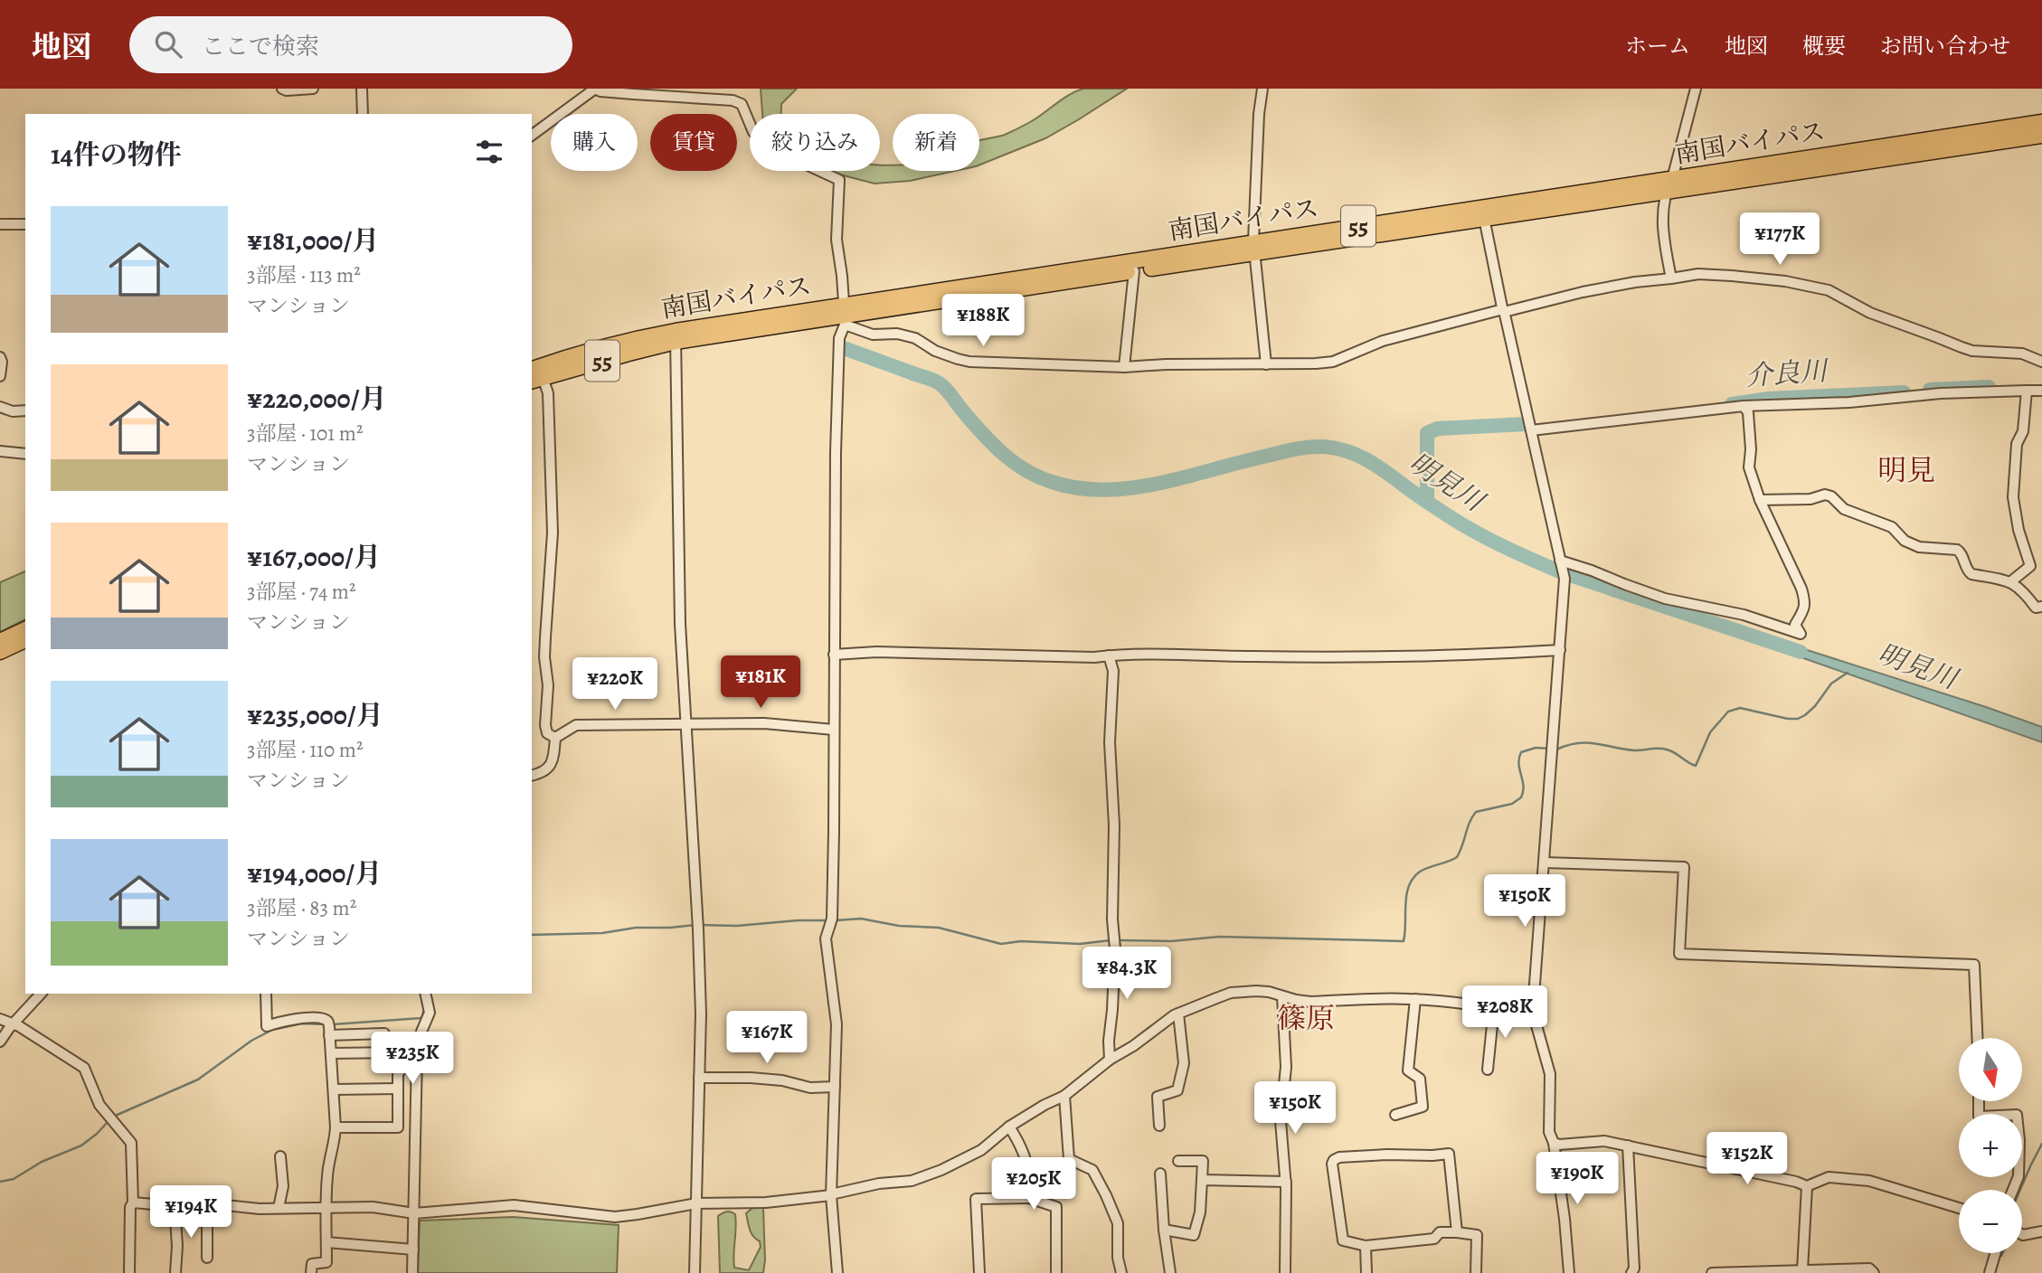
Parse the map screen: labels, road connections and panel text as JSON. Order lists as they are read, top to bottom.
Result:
{
  "streets": {
    "highway": ["南国バイパス", "55"]
  },
  "districts": ["明見", "篠原"],
  "water": ["介良川", "明見川"],
  "north": "bottom",
  "page": {
    "header": "地図",
    "search": "ここで検索",
    "nav": [
      "ホーム",
      "地図",
      "概要",
      "お問い合わせ"
    ],
    "chip": [
      "購入",
      "賃貸",
      "絞り込み",
      "新着"
    ],
    "heading": "14件の物件",
    "list": [
      {
        "name": "¥181,000/月",
        "note": "3部屋 · 113 m² · マンション"
      },
      {
        "name": "¥220,000/月",
        "note": "3部屋 · 101 m² · マンション"
      },
      {
        "name": "¥167,000/月",
        "note": "3部屋 · 74 m² · マンション"
      },
      {
        "name": "¥235,000/月",
        "note": "3部屋 · 110 m² · マンション"
      },
      {
        "name": "¥194,000/月",
        "note": "3部屋 · 83 m² · マンション"
      }
    ],
    "price": [
      "¥177K",
      "¥188K",
      "¥181K",
      "¥220K",
      "¥150K",
      "¥84.3K",
      "¥208K",
      "¥167K",
      "¥235K",
      "¥150K",
      "¥152K",
      "¥190K",
      "¥205K",
      "¥194K"
    ],
    "map_buttons": ["+", "−"]
  }
}
